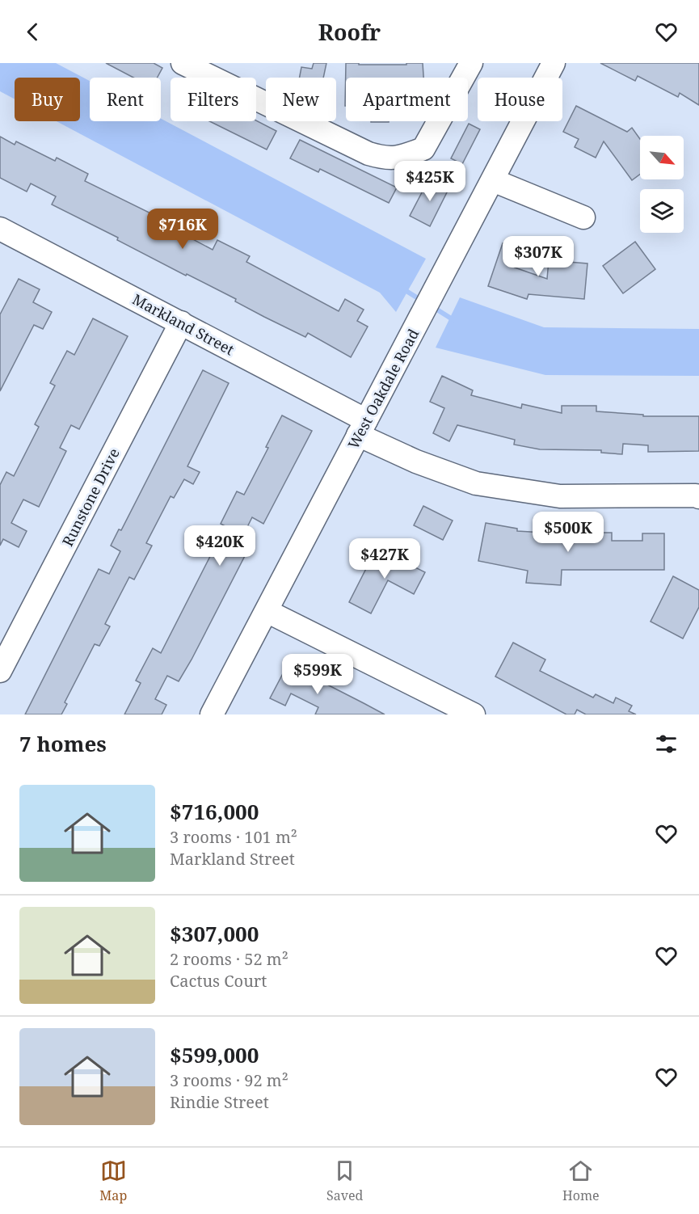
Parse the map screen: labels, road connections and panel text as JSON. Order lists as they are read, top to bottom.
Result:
{
  "streets": {
    "street": ["Markland Street", "West Oakdale Road", "Runstone Drive"]
  },
  "crossings": [
    ["Markland Street", "West Oakdale Road"],
    ["Markland Street", "Runstone Drive"]
  ],
  "north": "bottom right",
  "page": {
    "header": "Roofr",
    "chip": [
      "Buy",
      "Rent",
      "Filters",
      "New",
      "Apartment",
      "House"
    ],
    "price": [
      "$425K",
      "$716K",
      "$307K",
      "$500K",
      "$420K",
      "$427K",
      "$599K"
    ],
    "heading": "7 homes",
    "list": [
      {
        "name": "$716,000",
        "note": "3 rooms · 101 m² · Markland Street"
      },
      {
        "name": "$307,000",
        "note": "2 rooms · 52 m² · Cactus Court"
      },
      {
        "name": "$599,000",
        "note": "3 rooms · 92 m² · Rindie Street"
      }
    ],
    "tabs": ["Map", "Saved", "Home"]
  }
}
